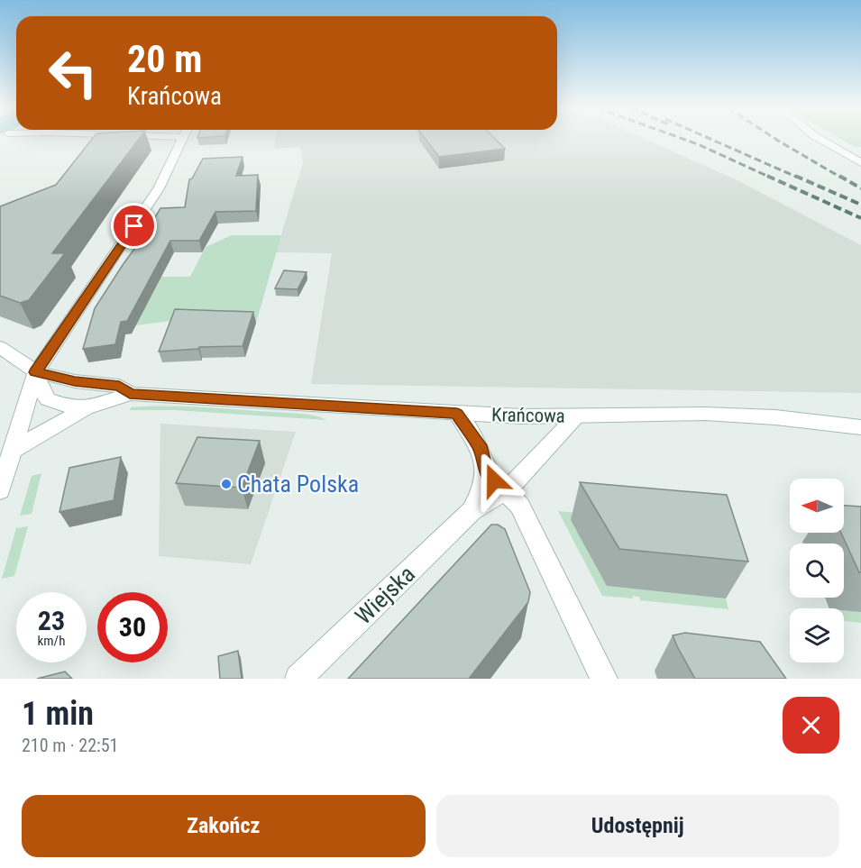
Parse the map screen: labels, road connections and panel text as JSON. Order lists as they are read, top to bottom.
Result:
{
  "streets": {
    "street": ["Krańcowa", "Wiejska"]
  },
  "crossings": [
    ["Krańcowa", "Wiejska"]
  ],
  "places": ["Chata Polska"],
  "north": "left",
  "page": {
    "turn": ["20 m", "Krańcowa"],
    "speed": "23 km/h",
    "limit": "30",
    "heading": ["1 min", "210 m · 22:51"],
    "buttons": ["Zakończ", "Udostępnij"]
  }
}
